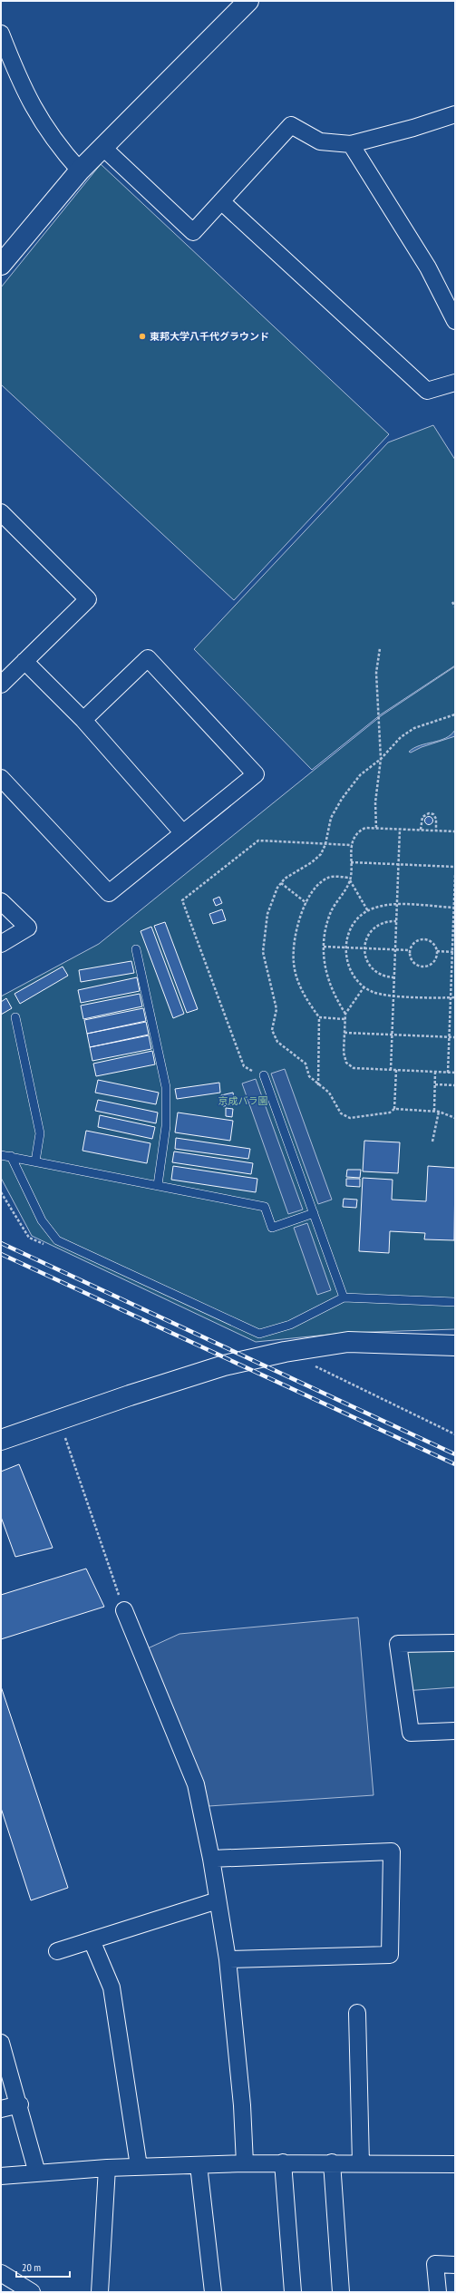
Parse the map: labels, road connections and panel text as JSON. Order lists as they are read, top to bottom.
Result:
{
  "parks": ["京成バラ園"],
  "places": ["東邦大学八千代グラウンド"],
  "scale_bar": "20 m"
}
